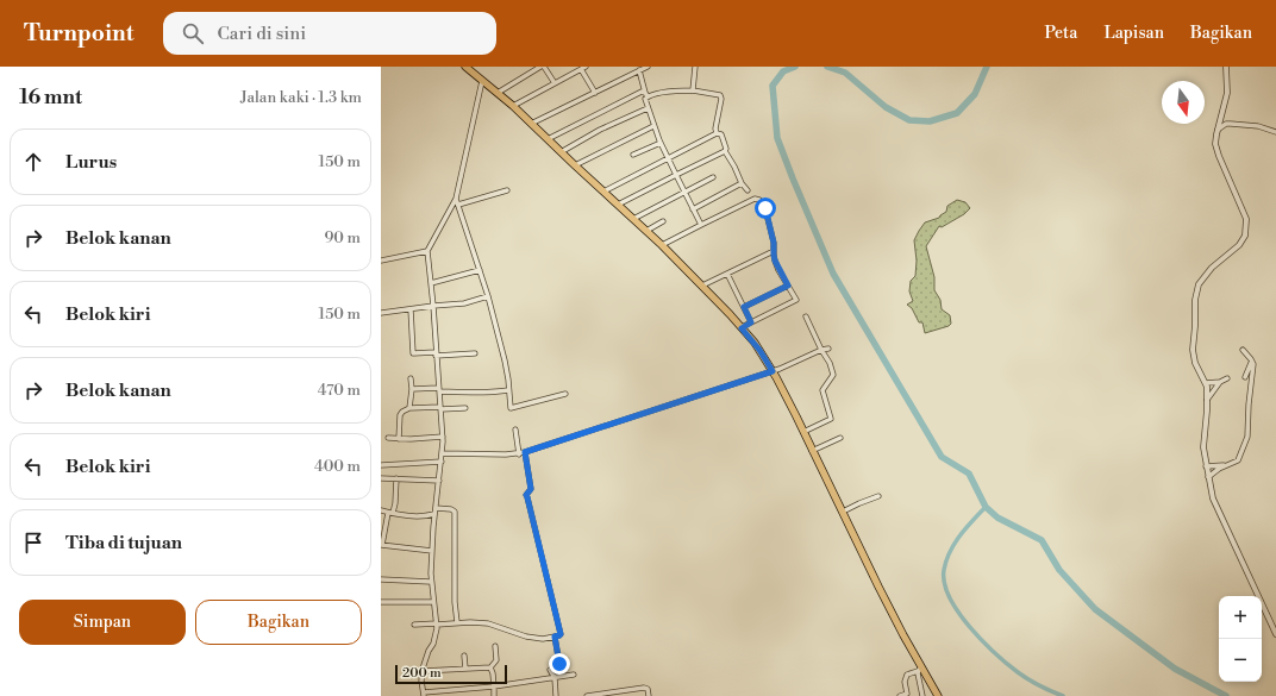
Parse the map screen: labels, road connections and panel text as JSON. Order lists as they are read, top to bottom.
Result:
{
  "scale_bar": "200 m",
  "north": "bottom",
  "page": {
    "header": "Turnpoint",
    "search": "Cari di sini",
    "nav": ["Peta", "Lapisan", "Bagikan"],
    "heading": ["16 mnt", "Jalan kaki · 1.3 km"],
    "list": [
      ["Lurus", "150 m"],
      ["Belok kanan", "90 m"],
      ["Belok kiri", "150 m"],
      ["Belok kanan", "470 m"],
      ["Belok kiri", "400 m"],
      "Tiba di tujuan"
    ],
    "buttons": ["Simpan", "Bagikan"],
    "map_buttons": ["+", "−"],
    "scale": "200 m"
  }
}
